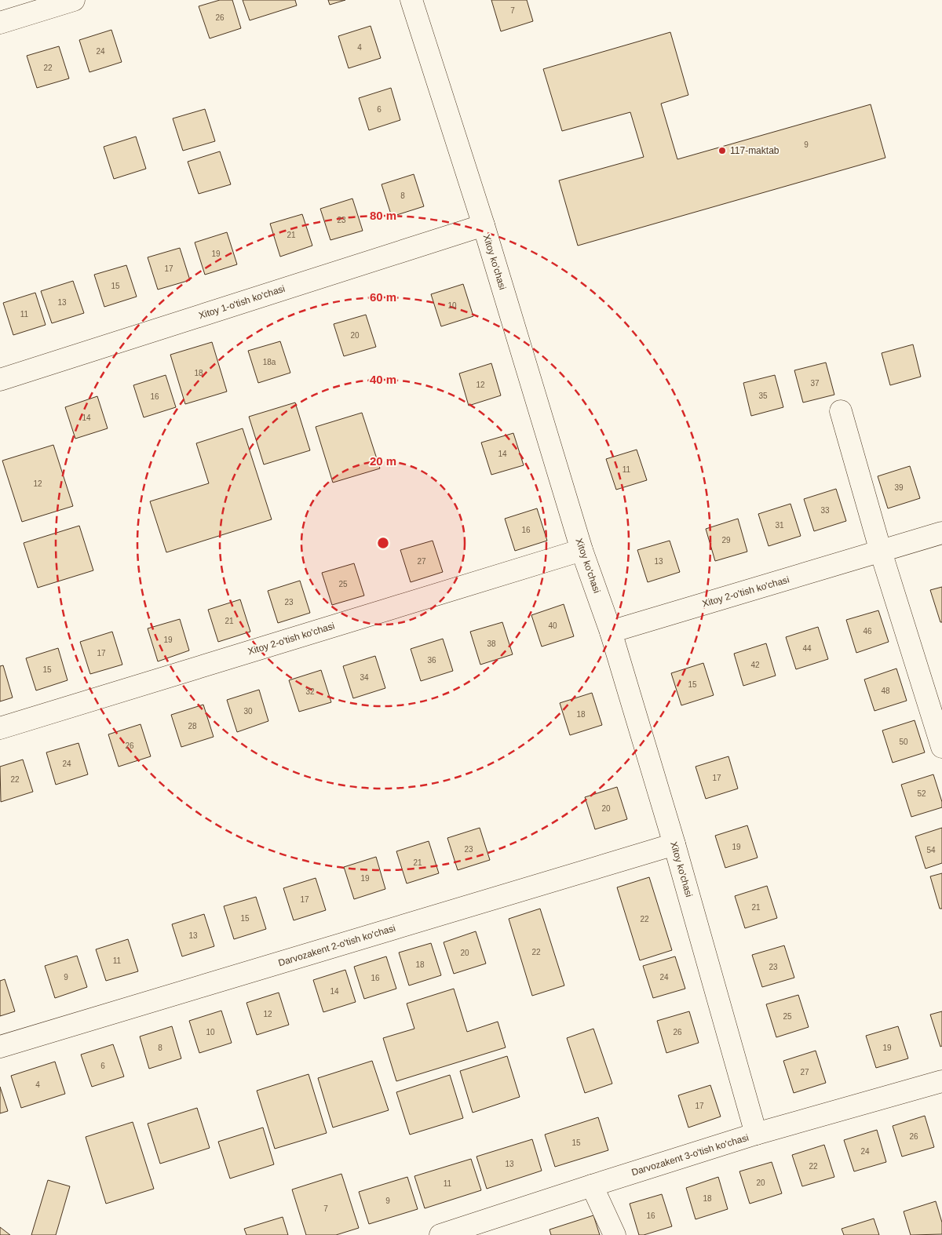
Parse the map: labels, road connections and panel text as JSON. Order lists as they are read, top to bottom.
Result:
{
  "streets": {
    "street": [
      "Xitoy ko'chasi",
      "Xitoy 1-o'tish ko'chasi",
      "Xitoy 2-o'tish ko'chasi",
      "Darvozakent 2-o'tish ko'chasi",
      "Darvozakent 3-o'tish ko'chasi"
    ]
  },
  "crossings": [
    ["Xitoy ko'chasi", "Xitoy 1-o'tish ko'chasi"],
    ["Xitoy ko'chasi", "Xitoy 2-o'tish ko'chasi"],
    ["Xitoy ko'chasi", "Darvozakent 2-o'tish ko'chasi"],
    ["Xitoy ko'chasi", "Darvozakent 3-o'tish ko'chasi"]
  ],
  "places": ["117-maktab"],
  "house_numbers": [
    "7",
    "26",
    "4",
    "24",
    "22",
    "6",
    "9",
    "8",
    "23",
    "21",
    "19",
    "17",
    "15",
    "13",
    "10",
    "11",
    "20",
    "18a",
    "18",
    "37",
    "12",
    "35",
    "16",
    "14",
    "14",
    "11",
    "12",
    "39",
    "33",
    "31",
    "16",
    "29",
    "27",
    "13",
    "25",
    "23",
    "21",
    "40",
    "46",
    "19",
    "38",
    "44",
    "17",
    "36",
    "42",
    "15",
    "34",
    "15",
    "48",
    "32",
    "30",
    "18",
    "28",
    "50",
    "26",
    "24",
    "17",
    "22",
    "52",
    "20",
    "19",
    "23",
    "54",
    "21",
    "19",
    "17",
    "21",
    "15",
    "22",
    "13",
    "22",
    "20",
    "11",
    "18",
    "23",
    "9",
    "24",
    "16",
    "14",
    "12",
    "25",
    "10",
    "26",
    "8",
    "19",
    "6",
    "27",
    "4",
    "17",
    "26",
    "15",
    "24",
    "13",
    "22",
    "20",
    "11",
    "18",
    "9",
    "7",
    "16"
  ],
  "rings": [
    "80 m",
    "60 m",
    "40 m",
    "20 m"
  ]
}
